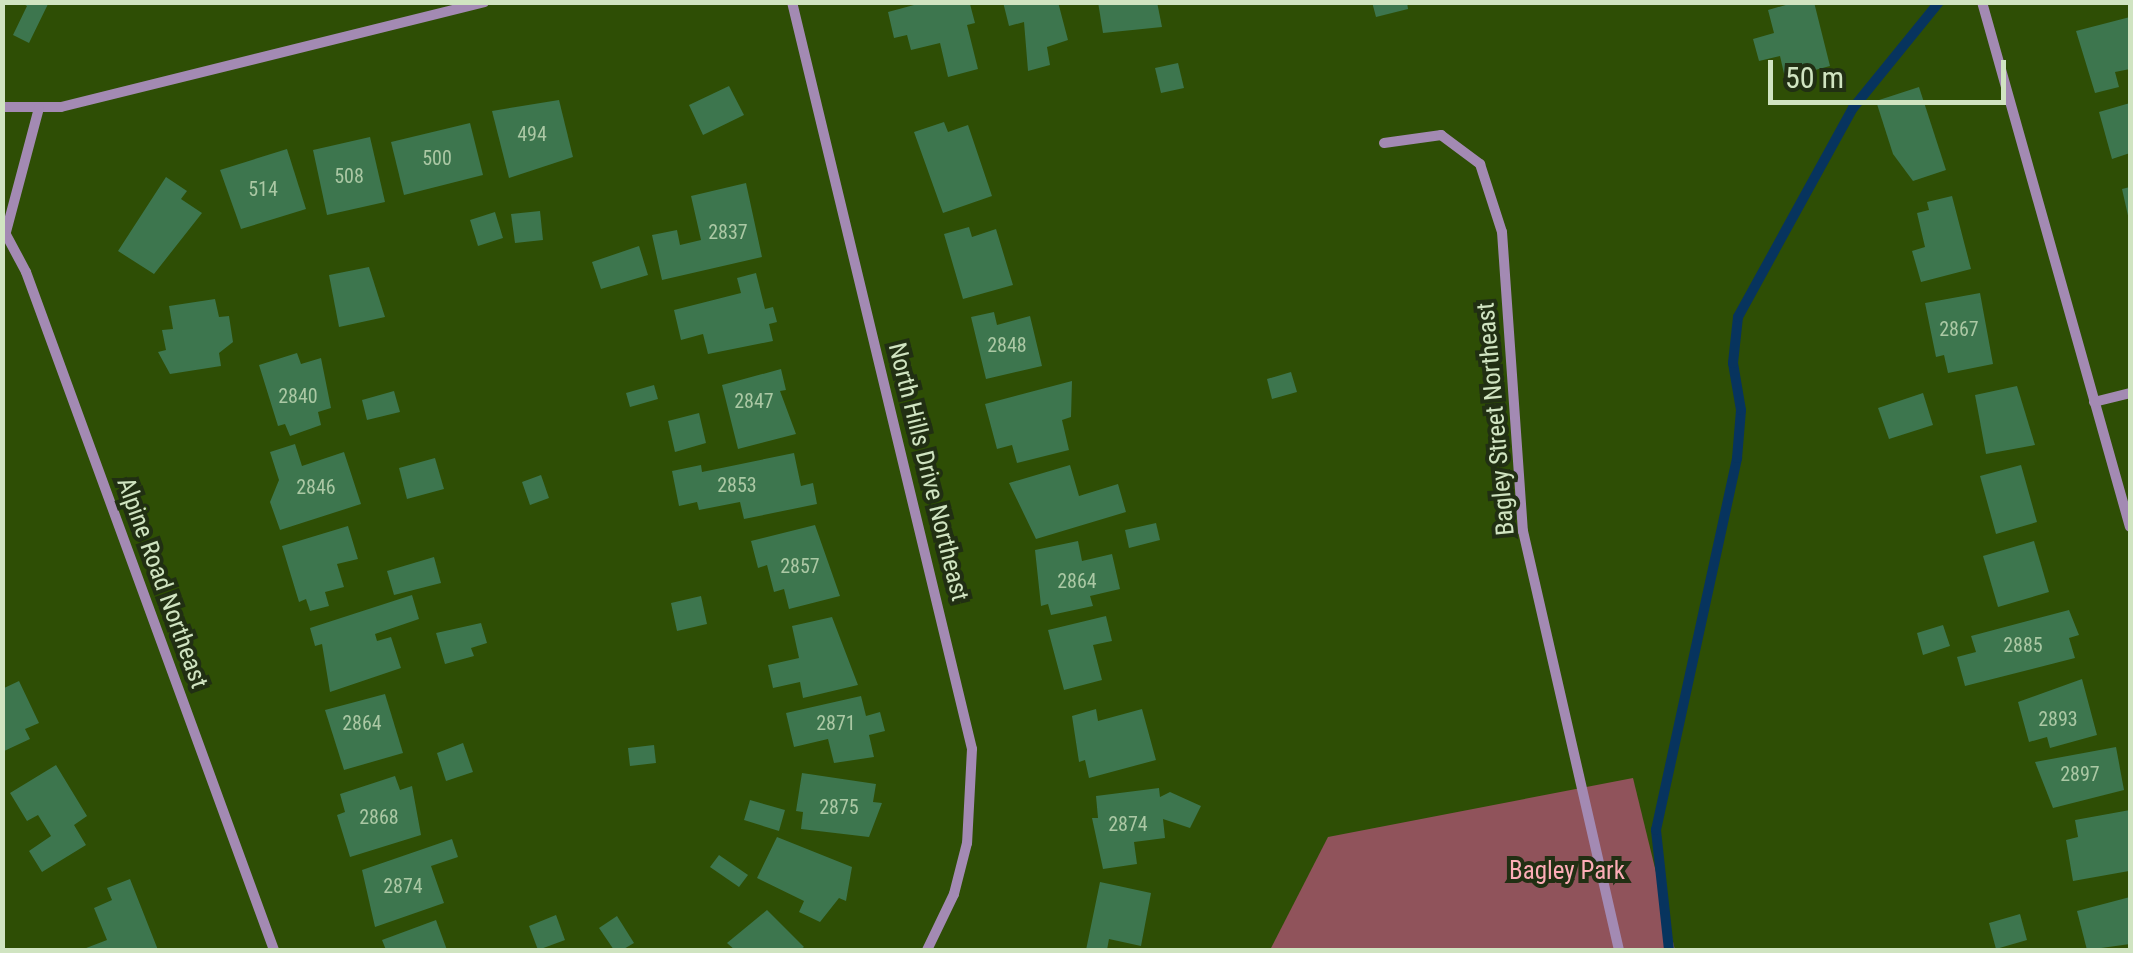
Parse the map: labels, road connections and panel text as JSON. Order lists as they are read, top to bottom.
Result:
{
  "streets": {
    "street": ["Bagley Street Northeast", "North Hills Drive Northeast", "Alpine Road Northeast"]
  },
  "parks": ["Bagley Park"],
  "house_numbers": [
    "494",
    "500",
    "508",
    "514",
    "2837",
    "2867",
    "2848",
    "2840",
    "2847",
    "2853",
    "2846",
    "2857",
    "2864",
    "2885",
    "2893",
    "2864",
    "2871",
    "2897",
    "2875",
    "2868",
    "2874",
    "2874"
  ],
  "scale_bar": "50 m"
}
